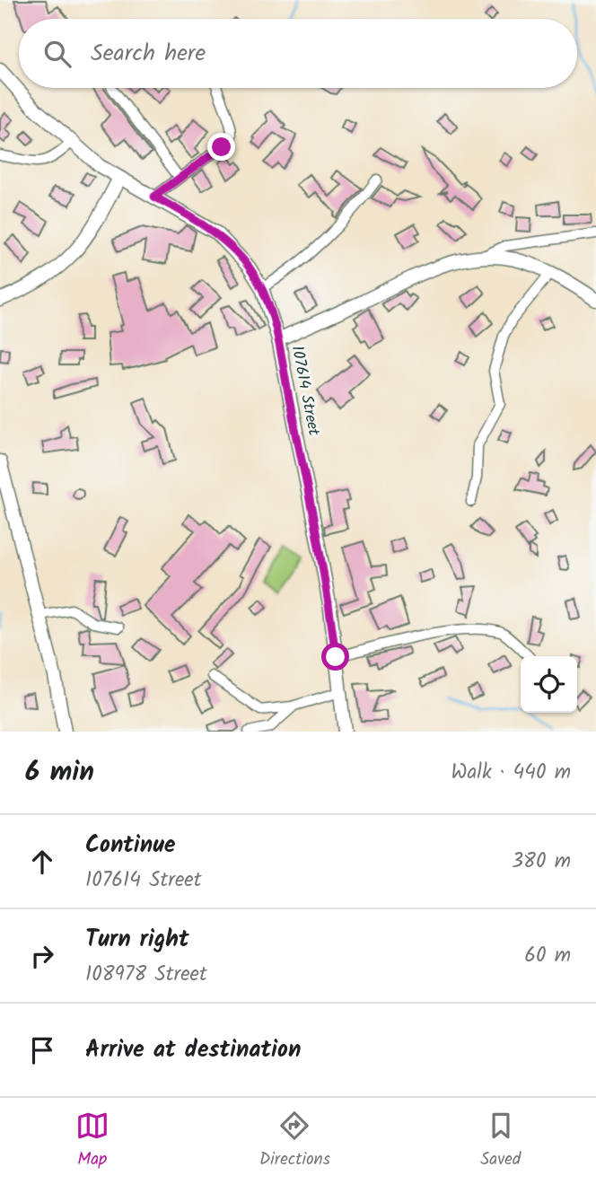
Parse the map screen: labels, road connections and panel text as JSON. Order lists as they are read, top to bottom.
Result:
{
  "streets": {
    "street": ["107614 Street"]
  },
  "page": {
    "search": "Search here",
    "heading": ["6 min", "Walk · 440 m"],
    "list": [
      ["Continue", "107614 Street", "380 m"],
      ["Turn right", "108978 Street", "60 m"],
      "Arrive at destination"
    ],
    "nav": ["Map", "Directions", "Saved"]
  }
}
